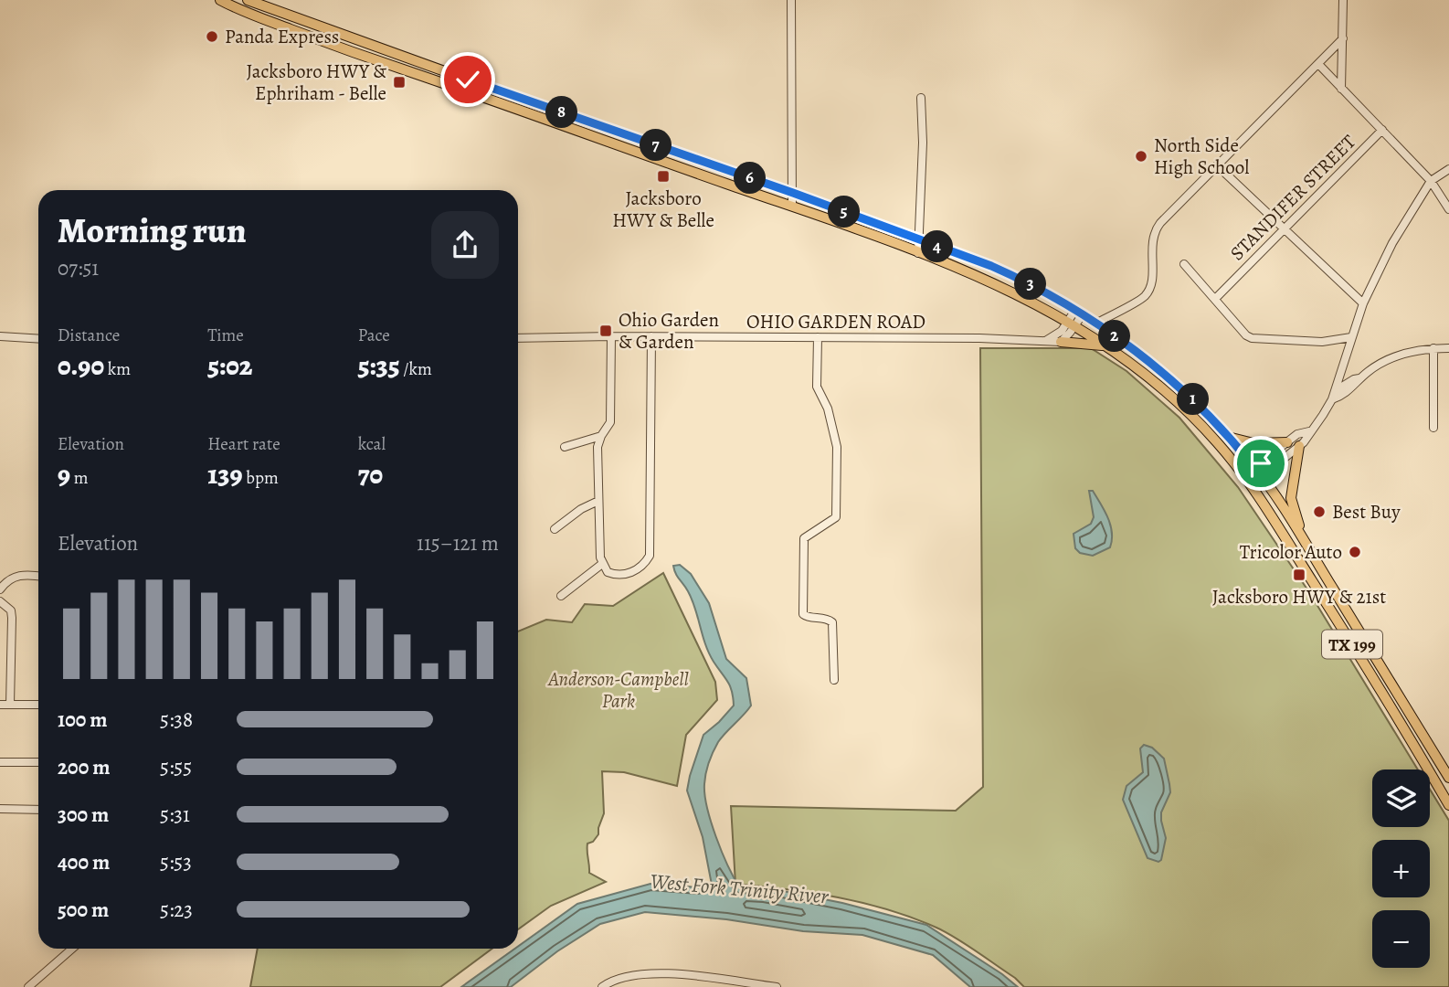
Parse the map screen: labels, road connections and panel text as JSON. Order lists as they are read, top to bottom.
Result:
{
  "streets": {
    "main road": ["TX 199"],
    "street": ["STANDIFER STREET", "OHIO GARDEN ROAD"]
  },
  "water": ["West Fork Trinity River"],
  "parks": ["Anderson-Campbell Park"],
  "places": {
    "other": [
      "Panda Express",
      "North Side High School",
      "Best Buy",
      "Tricolor Auto"
    ],
    "transit": [
      "Jacksboro HWY & Ephriham - Belle",
      "Jacksboro HWY & Belle",
      "Ohio Garden & Garden",
      "Jacksboro HWY & 21st"
    ]
  },
  "page": {
    "pins": [
      "8",
      "7",
      "6",
      "5",
      "4",
      "3",
      "2",
      "1"
    ],
    "heading": ["Morning run", "07:51"],
    "stats": [
      ["Distance", "0.90 km"],
      ["Time", "5:02"],
      ["Pace", "5:35 /km"],
      ["Elevation", "9 m"],
      ["Heart rate", "139 bpm"],
      ["kcal", "70"]
    ],
    "chart": ["Elevation", "115–121 m"],
    "list": [
      {
        "name": "100 m",
        "note": "5:38"
      },
      {
        "name": "200 m",
        "note": "5:55"
      },
      {
        "name": "300 m",
        "note": "5:31"
      },
      {
        "name": "400 m",
        "note": "5:53"
      },
      {
        "name": "500 m",
        "note": "5:23"
      }
    ],
    "map_buttons": ["+", "−"]
  }
}
